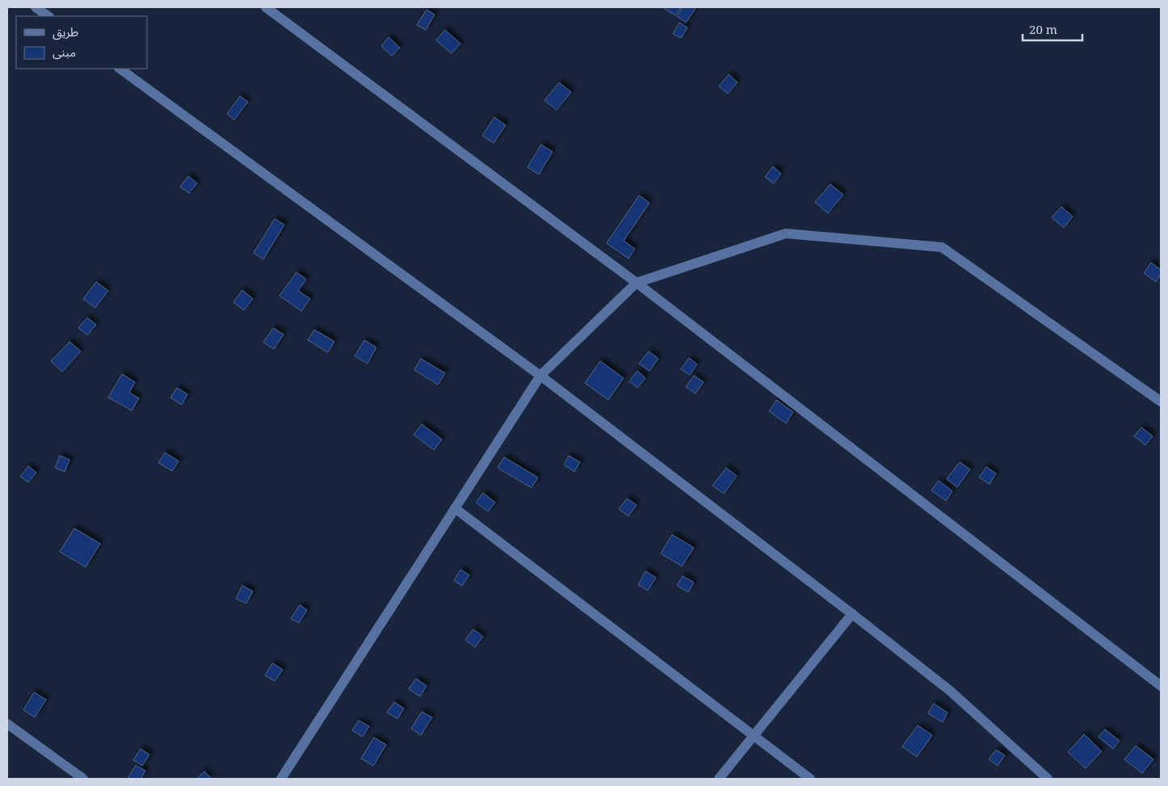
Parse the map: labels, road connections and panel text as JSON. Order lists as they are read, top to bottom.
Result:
{
  "legend": ["طريق", "مبنى"],
  "scale_bar": "20 m"
}
